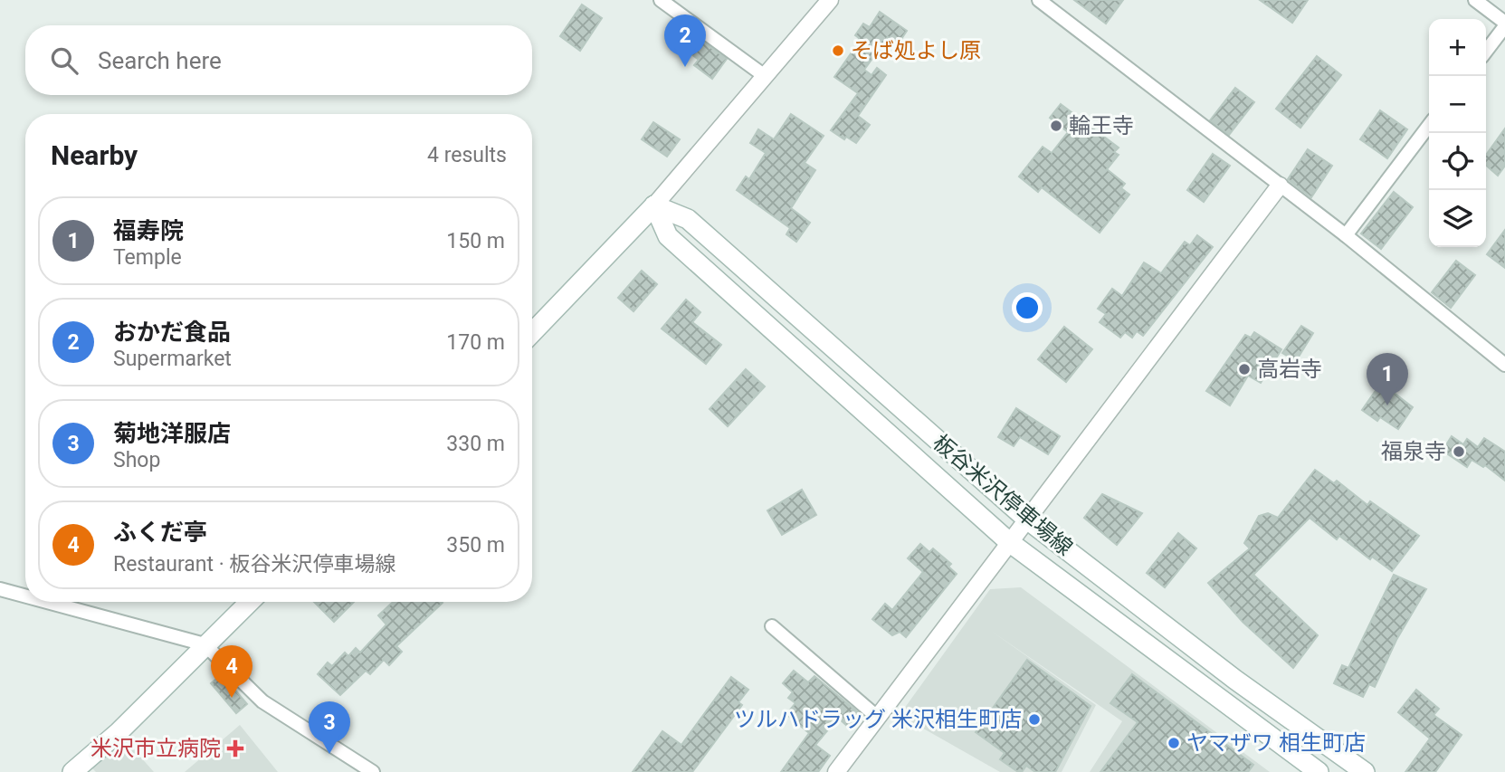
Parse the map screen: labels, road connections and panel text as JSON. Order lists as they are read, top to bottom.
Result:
{
  "streets": {
    "main road": ["板谷米沢停車場線"]
  },
  "places": {
    "other": [
      "そば処よし原",
      "輪王寺",
      "高岩寺",
      "福泉寺",
      "ツルハドラッグ 米沢相生町店",
      "ヤマザワ 相生町店"
    ],
    "health": ["米沢市立病院"]
  },
  "page": {
    "pins": [
      "2",
      "1",
      "4",
      "3"
    ],
    "map_buttons": ["+", "−"],
    "search": "Search here",
    "heading": ["Nearby", "4 results"],
    "list": [
      {
        "mark": "1",
        "name": "福寿院",
        "note": "Temple",
        "value": "150 m"
      },
      {
        "mark": "2",
        "name": "おかだ食品",
        "note": "Supermarket",
        "value": "170 m"
      },
      {
        "mark": "3",
        "name": "菊地洋服店",
        "note": "Shop",
        "value": "330 m"
      },
      {
        "mark": "4",
        "name": "ふくだ亭",
        "note": "Restaurant · 板谷米沢停車場線",
        "value": "350 m"
      }
    ]
  }
}
